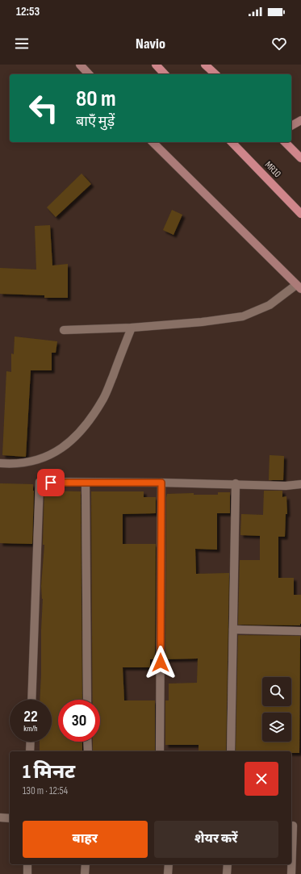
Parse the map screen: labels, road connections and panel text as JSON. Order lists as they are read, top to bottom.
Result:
{
  "streets": {
    "main road": ["MR10"]
  },
  "page": {
    "status": "12:53",
    "header": "Navio",
    "turn": ["80 m", "बाएँ मुड़ें"],
    "speed": "22 km/h",
    "limit": "30",
    "heading": ["1 मिनट", "130 m · 12:54"],
    "buttons": ["बाहर", "शेयर करें"]
  }
}
